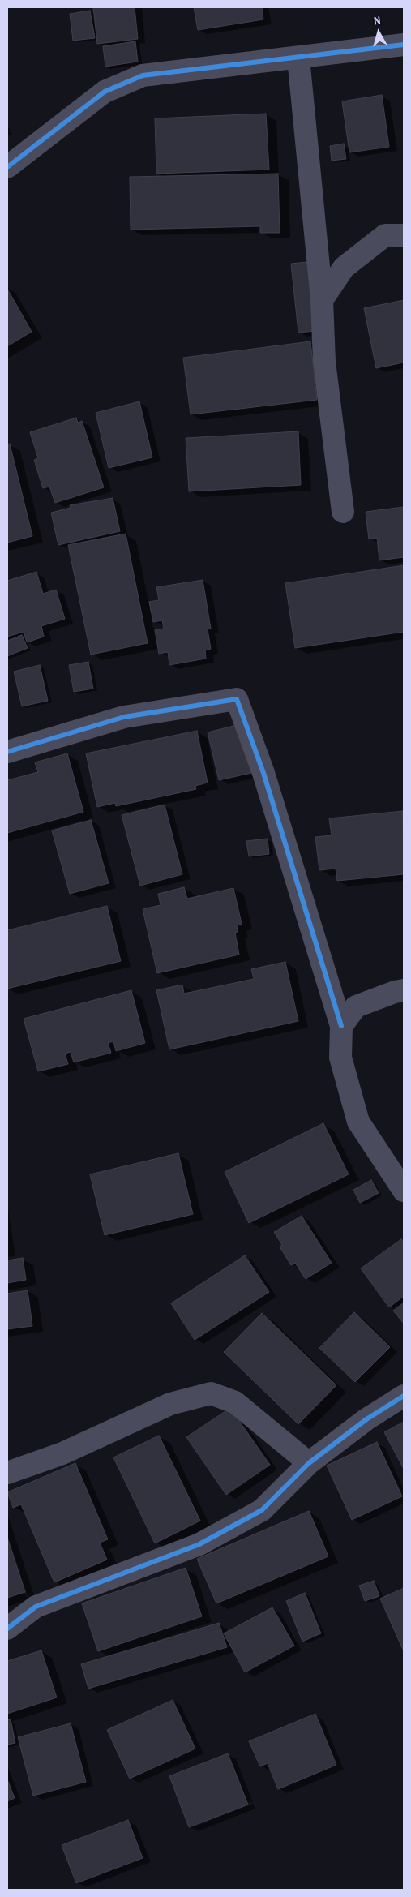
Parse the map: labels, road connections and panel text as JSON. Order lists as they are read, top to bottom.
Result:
{
  "north": "top"
}
